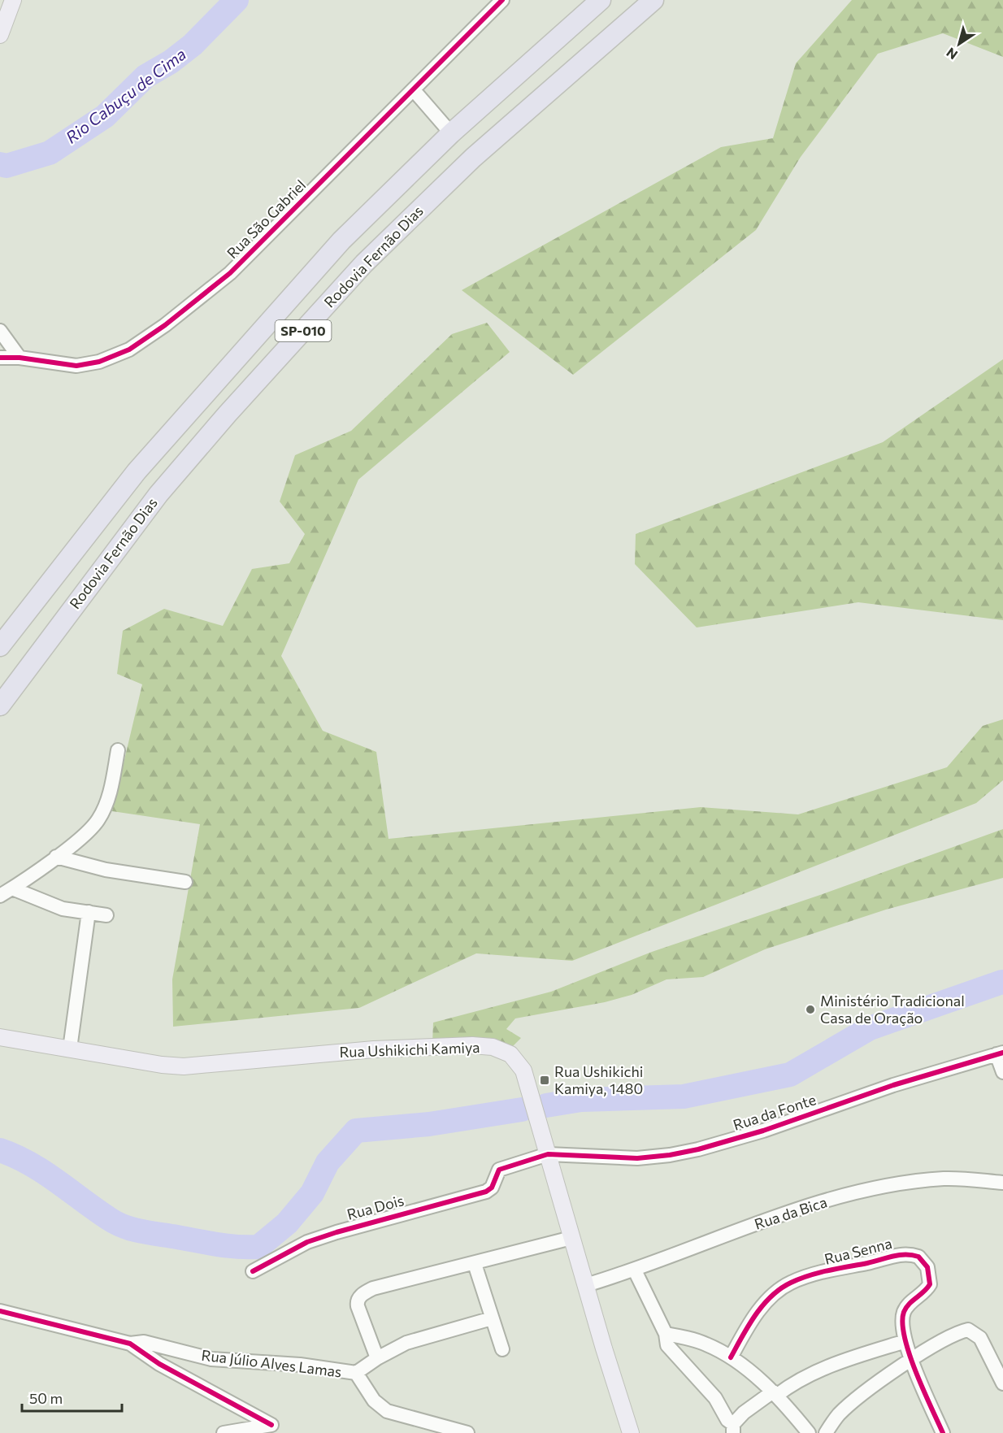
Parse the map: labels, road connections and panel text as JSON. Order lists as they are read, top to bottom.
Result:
{
  "streets": {
    "highway": ["Rodovia Fernão Dias", "SP-010"],
    "main road": ["Rua Ushikichi Kamiya"],
    "street": [
      "Rua São Gabriel",
      "Rua da Fonte",
      "Rua Dois",
      "Rua da Bica",
      "Rua Senna",
      "Rua Júlio Alves Lamas"
    ]
  },
  "crossings": [
    ["Rua Ushikichi Kamiya", "Rua da Fonte"],
    ["Rua Ushikichi Kamiya", "Rua Dois"],
    ["Rua Ushikichi Kamiya", "Rua da Bica"],
    ["Rua da Fonte", "Rua Dois"]
  ],
  "water": ["Rio Cabuçu de Cima"],
  "places": {
    "other": ["Ministério Tradicional Casa de Oração"],
    "transit": ["Rua Ushikichi Kamiya, 1480"]
  },
  "scale_bar": "50 m",
  "north": "bottom left"
}
